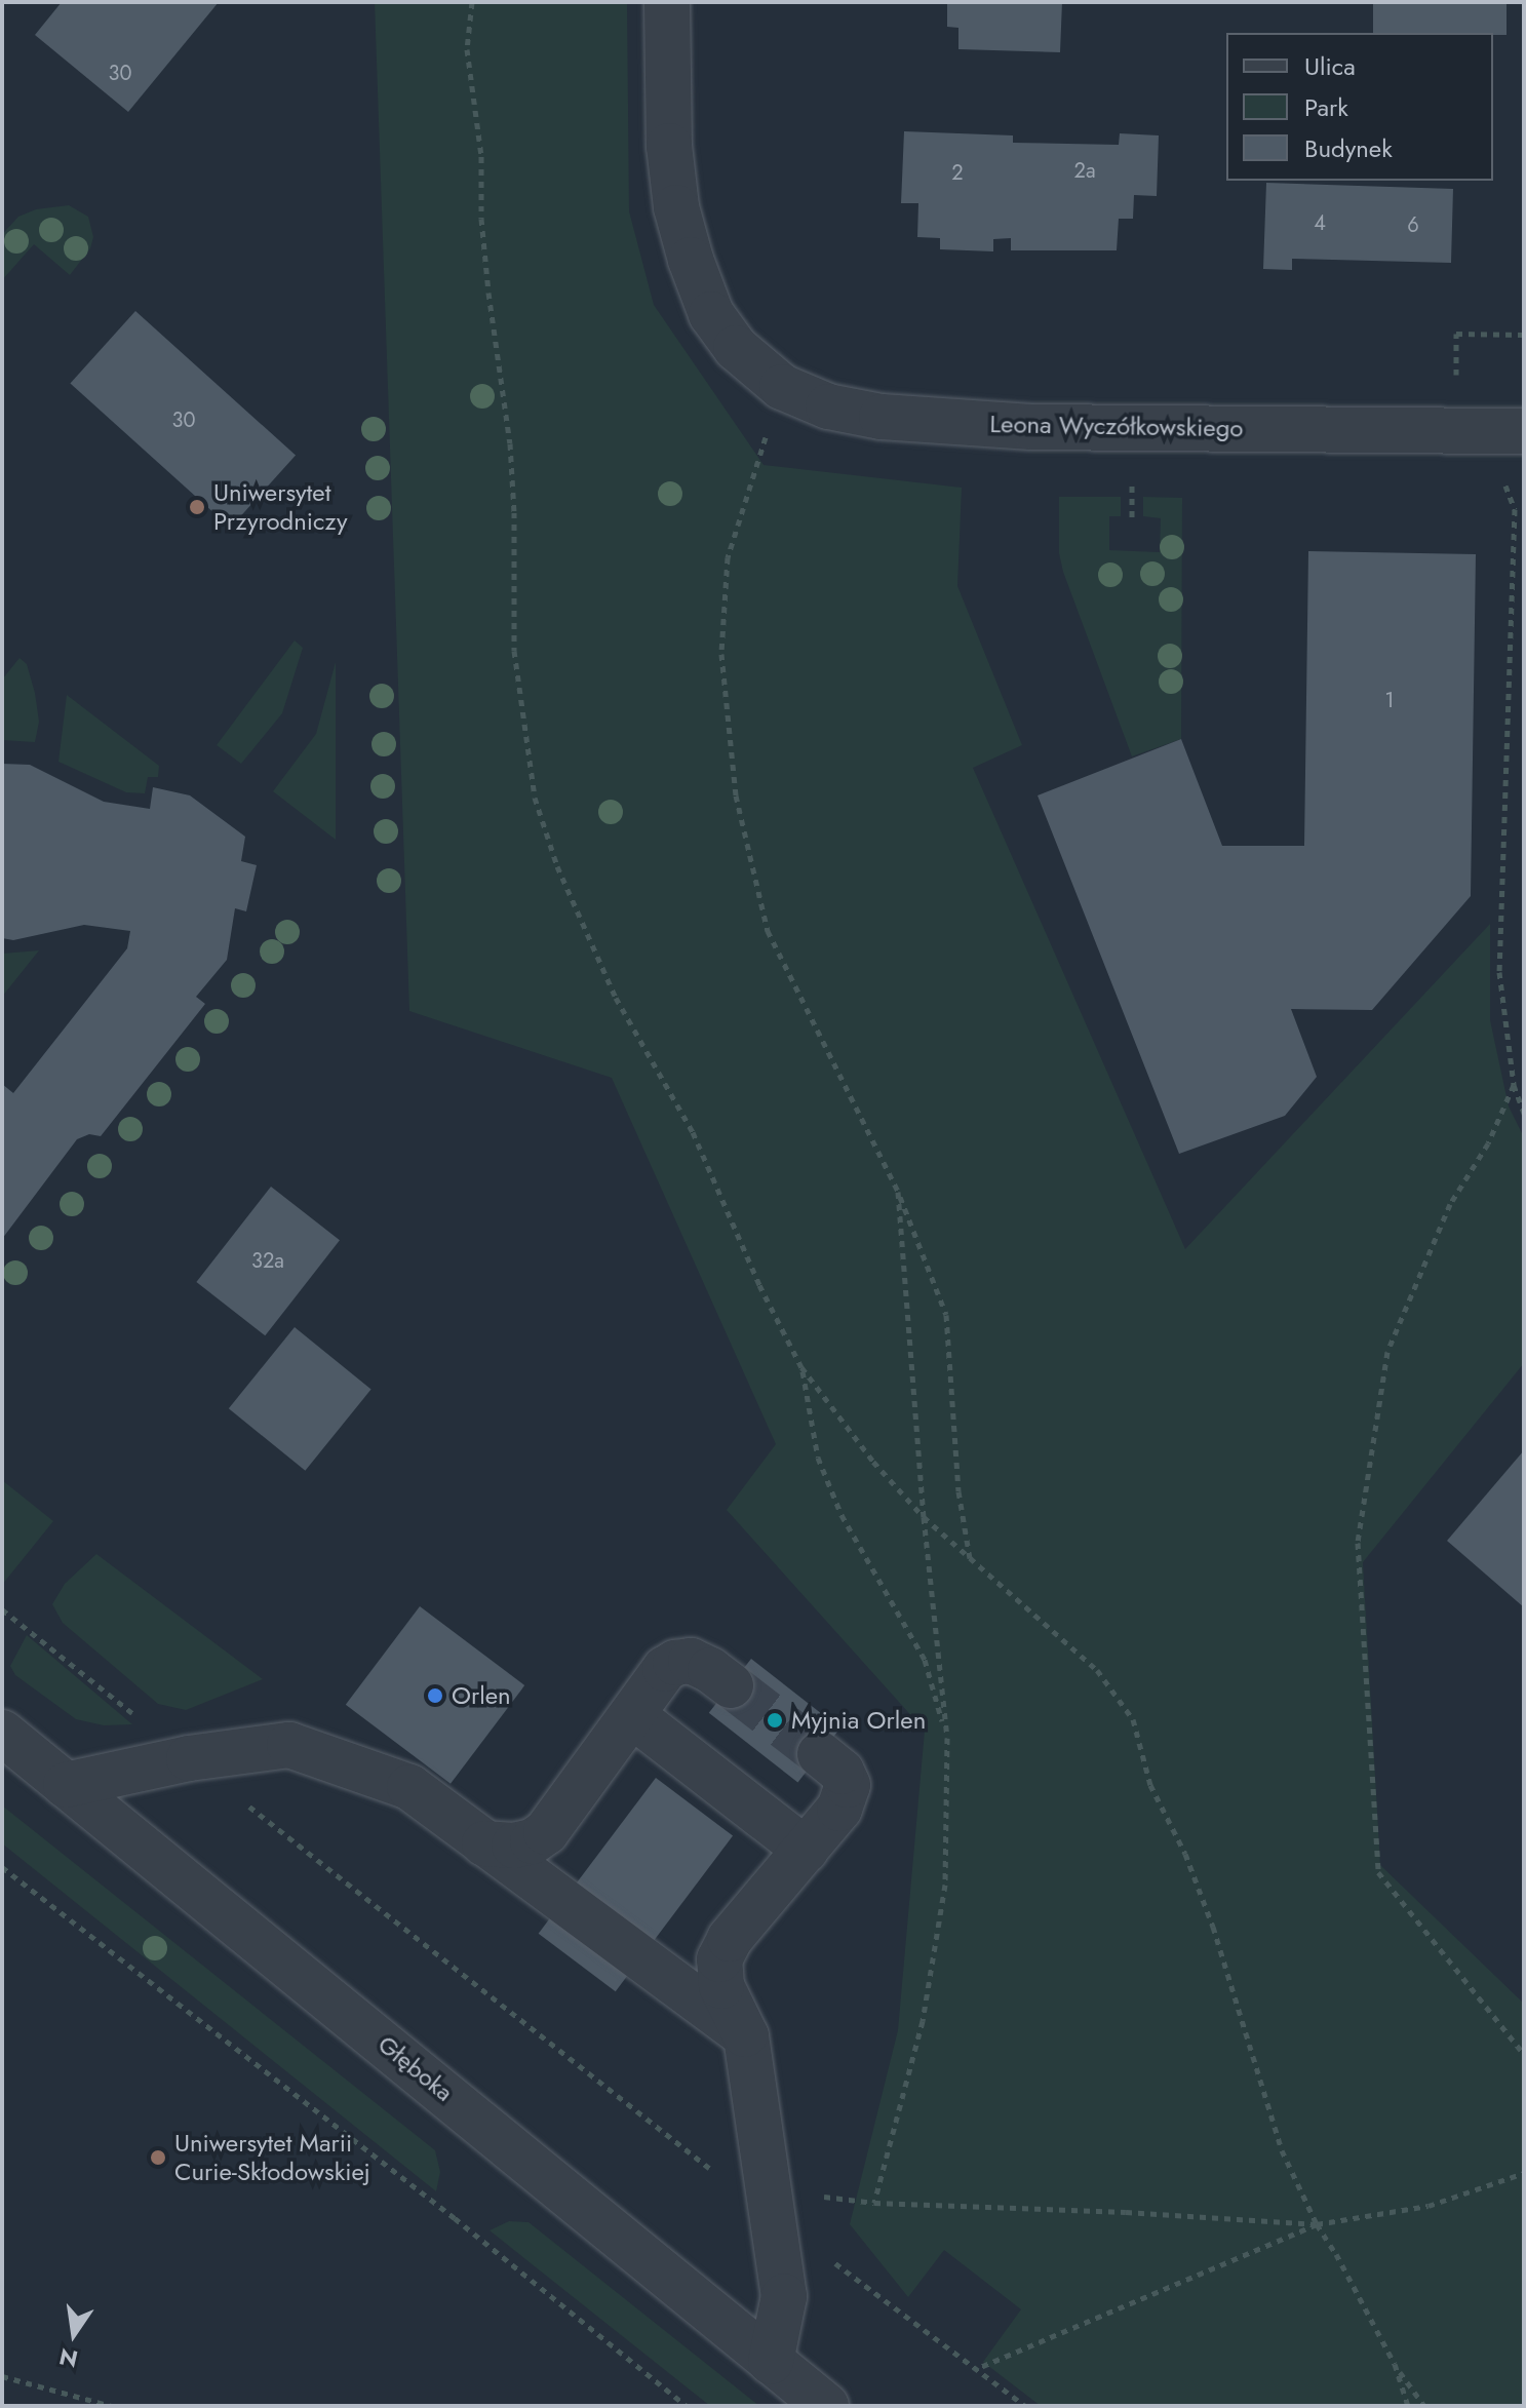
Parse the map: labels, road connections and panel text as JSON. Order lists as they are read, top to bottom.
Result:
{
  "streets": {
    "street": ["Leona Wyczółkowskiego", "Głęboka"]
  },
  "places": [
    "Uniwersytet Przyrodniczy",
    "Orlen",
    "Myjnia Orlen",
    "Uniwersytet Marii Curie-Skłodowskiej"
  ],
  "house_numbers": [
    "30",
    "2a",
    "2",
    "4",
    "6",
    "30",
    "1",
    "32a"
  ],
  "legend": ["Ulica", "Park", "Budynek"],
  "north": "bottom"
}
